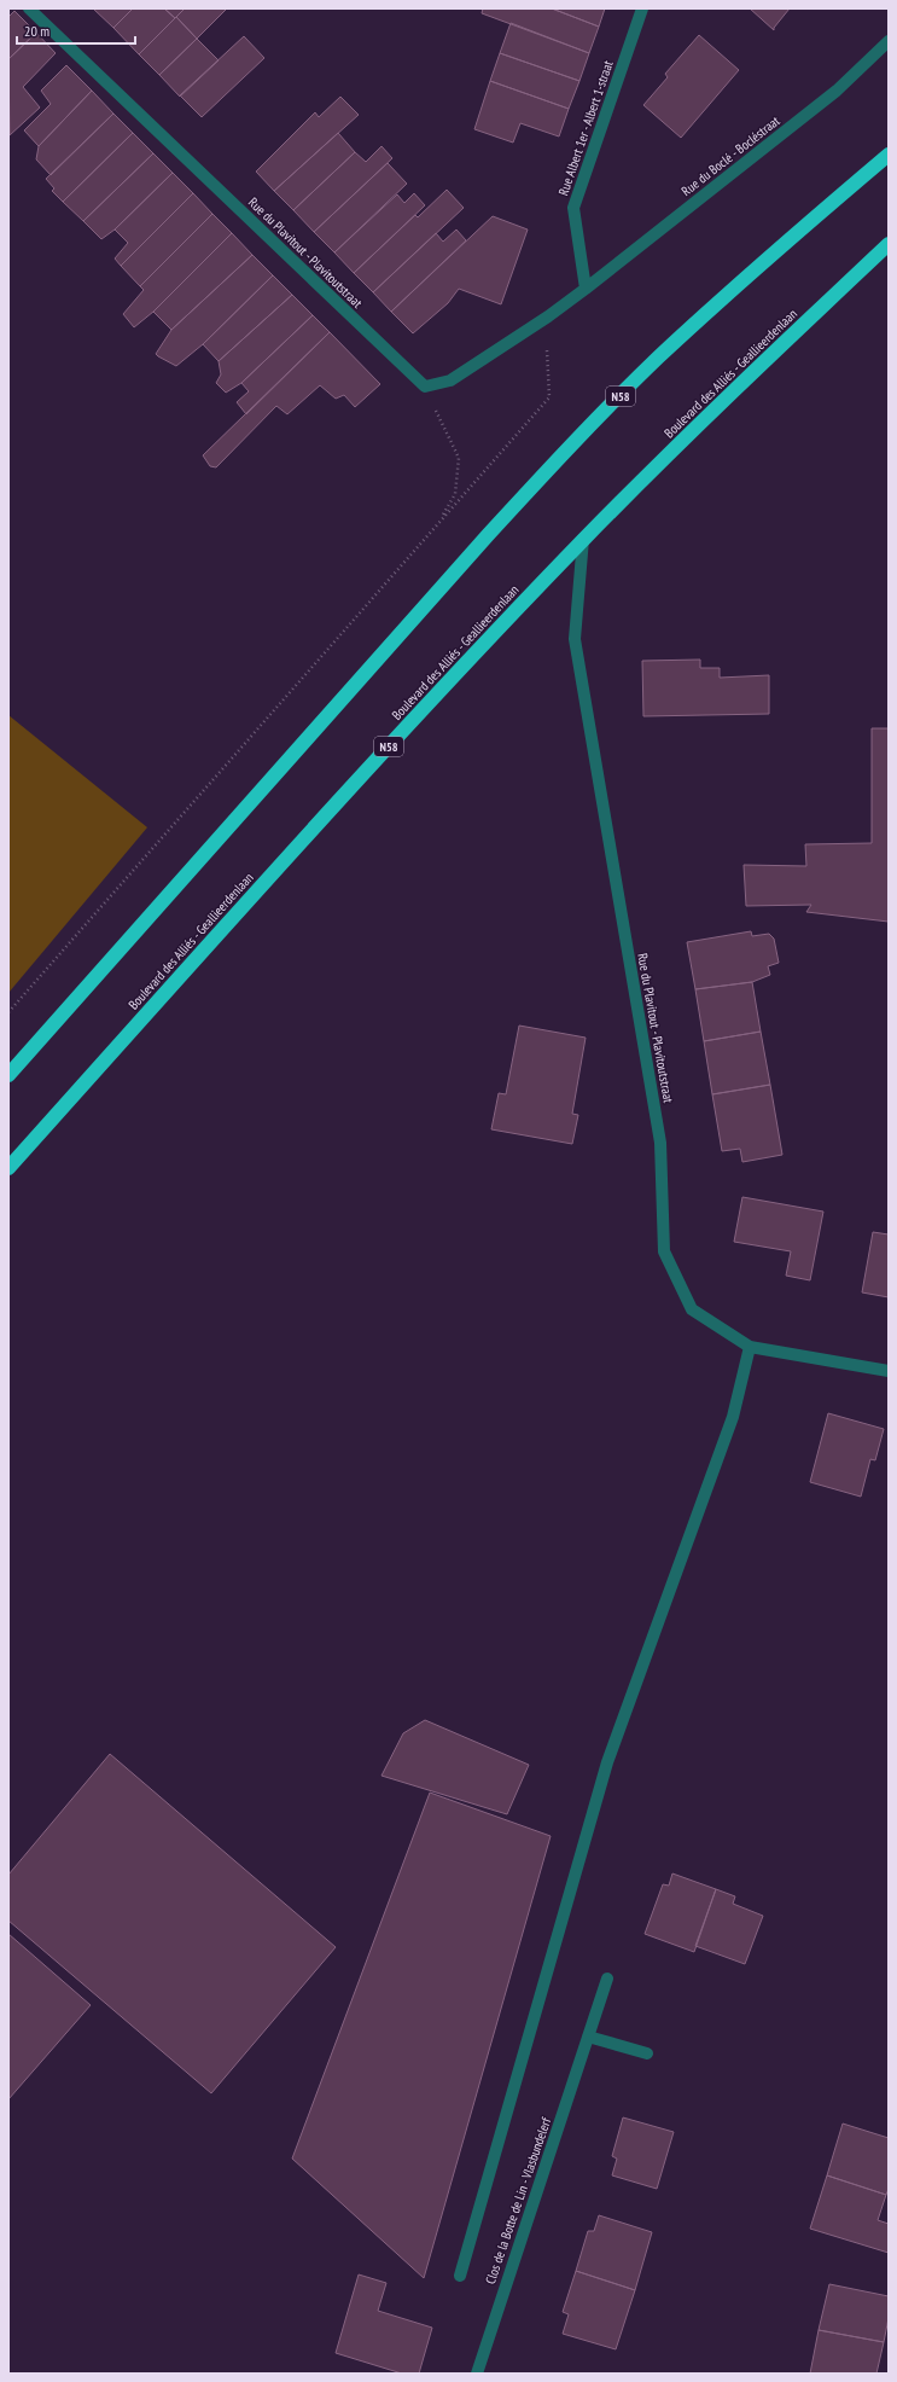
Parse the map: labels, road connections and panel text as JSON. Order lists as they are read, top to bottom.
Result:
{
  "streets": {
    "highway": ["Boulevard des Alliés - Geallieerdenlaan", "N58"],
    "street": [
      "Rue Albert 1er - Albert 1-straat",
      "Rue du Boclé - Bocléstraat",
      "Rue du Plavitout - Plavitoutstraat",
      "Clos de la Botte de Lin - Vlasbundelerf"
    ]
  },
  "crossings": [
    ["Rue Albert 1er - Albert 1-straat", "Rue du Boclé - Bocléstraat"],
    ["Rue du Plavitout - Plavitoutstraat", "Boulevard des Alliés - Geallieerdenlaan"]
  ],
  "scale_bar": "20 m"
}
